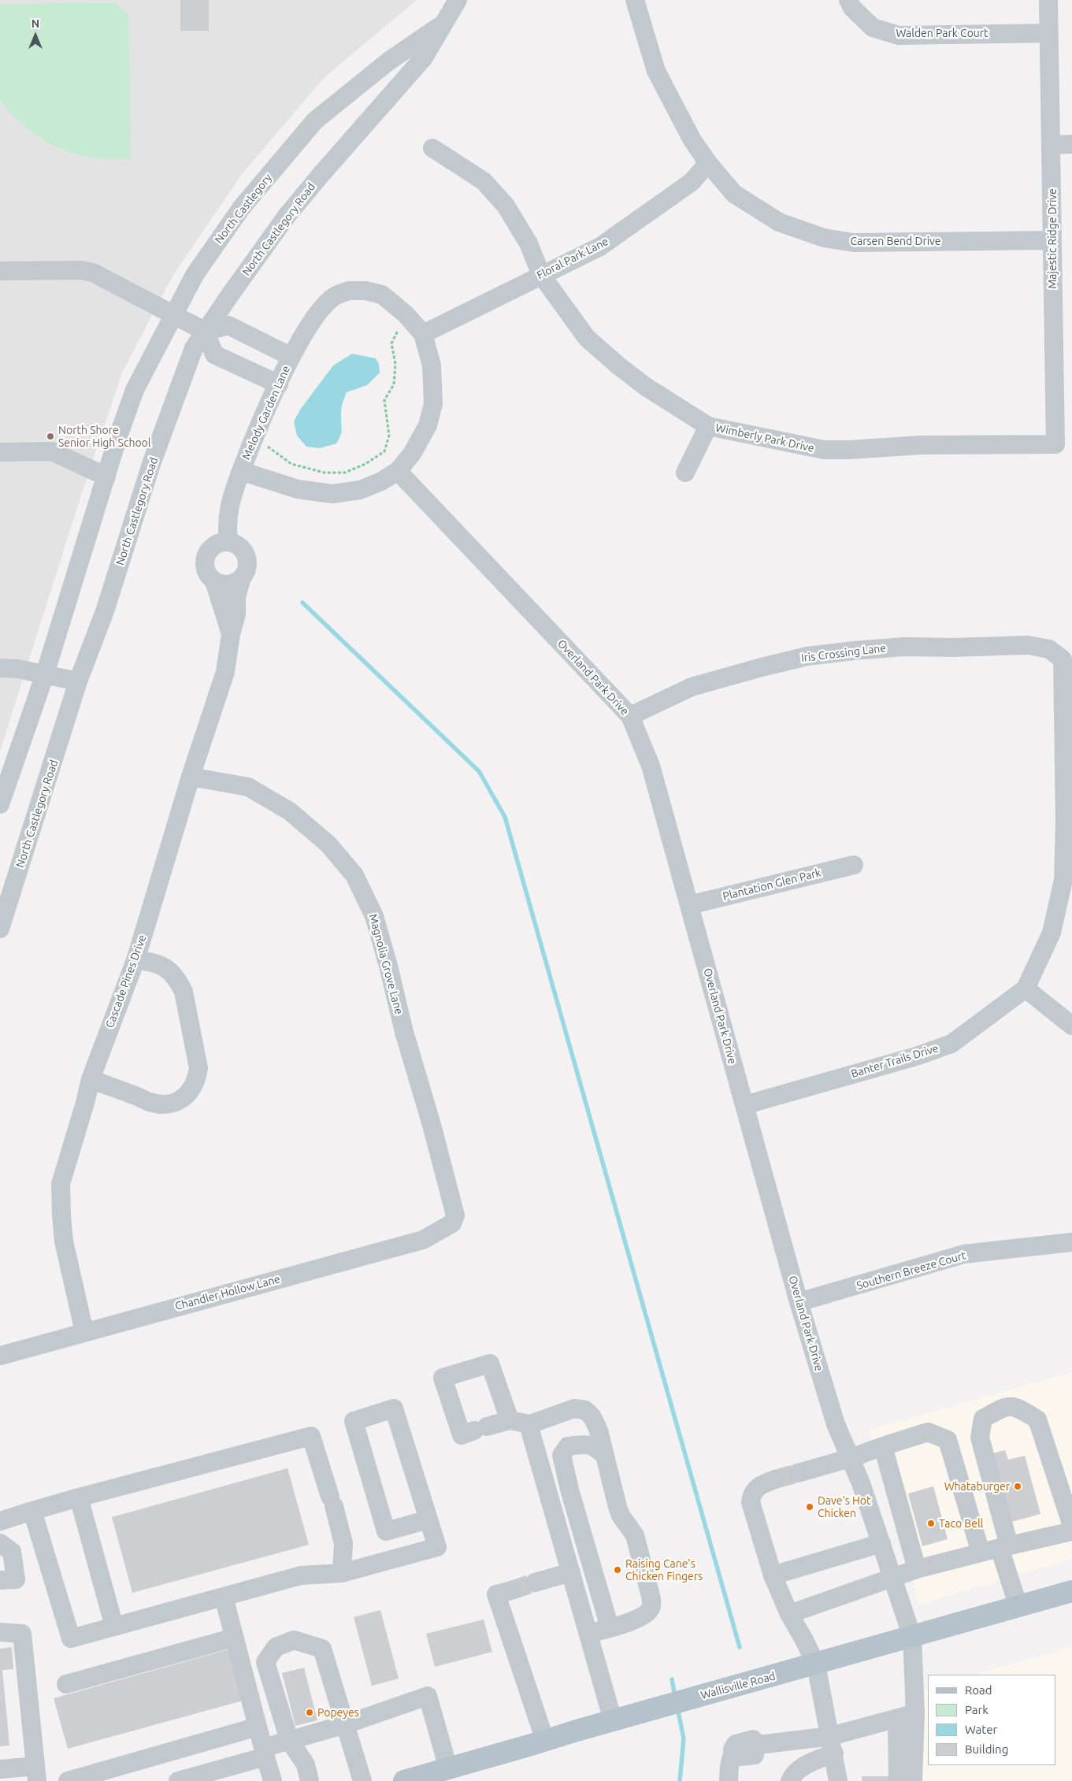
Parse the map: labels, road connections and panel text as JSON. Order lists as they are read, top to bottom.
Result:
{
  "streets": {
    "main road": ["Wallisville Road"],
    "street": [
      "Walden Park Court",
      "North Castlegory",
      "North Castlegory Road",
      "Majestic Ridge Drive",
      "Carsen Bend Drive",
      "Floral Park Lane",
      "Melody Garden Lane",
      "Wimberly Park Drive",
      "Iris Crossing Lane",
      "Overland Park Drive",
      "Plantation Glen Park",
      "Magnolia Grove Lane",
      "Cascade Pines Drive",
      "Banter Trails Drive",
      "Southern Breeze Court",
      "Chandler Hollow Lane"
    ]
  },
  "crossings": [
    ["Walden Park Court", "Majestic Ridge Drive"],
    ["North Castlegory", "North Castlegory Road"],
    ["Majestic Ridge Drive", "Carsen Bend Drive"],
    ["Majestic Ridge Drive", "Wimberly Park Drive"],
    ["Carsen Bend Drive", "Floral Park Lane"],
    ["Floral Park Lane", "Melody Garden Lane"],
    ["Floral Park Lane", "Wimberly Park Drive"],
    ["Melody Garden Lane", "Overland Park Drive"],
    ["Iris Crossing Lane", "Overland Park Drive"],
    ["Iris Crossing Lane", "Banter Trails Drive"],
    ["Overland Park Drive", "Plantation Glen Park"],
    ["Overland Park Drive", "Banter Trails Drive"],
    ["Overland Park Drive", "Southern Breeze Court"],
    ["Overland Park Drive", "Wallisville Road"],
    ["Magnolia Grove Lane", "Cascade Pines Drive"],
    ["Magnolia Grove Lane", "Chandler Hollow Lane"],
    ["Cascade Pines Drive", "Chandler Hollow Lane"]
  ],
  "places": [
    "North Shore Senior High School",
    "Whataburger",
    "Dave's Hot Chicken",
    "Taco Bell",
    "Raising Cane's Chicken Fingers",
    "Popeyes"
  ],
  "legend": [
    "Road",
    "Park",
    "Water",
    "Building"
  ],
  "north": "top"
}
